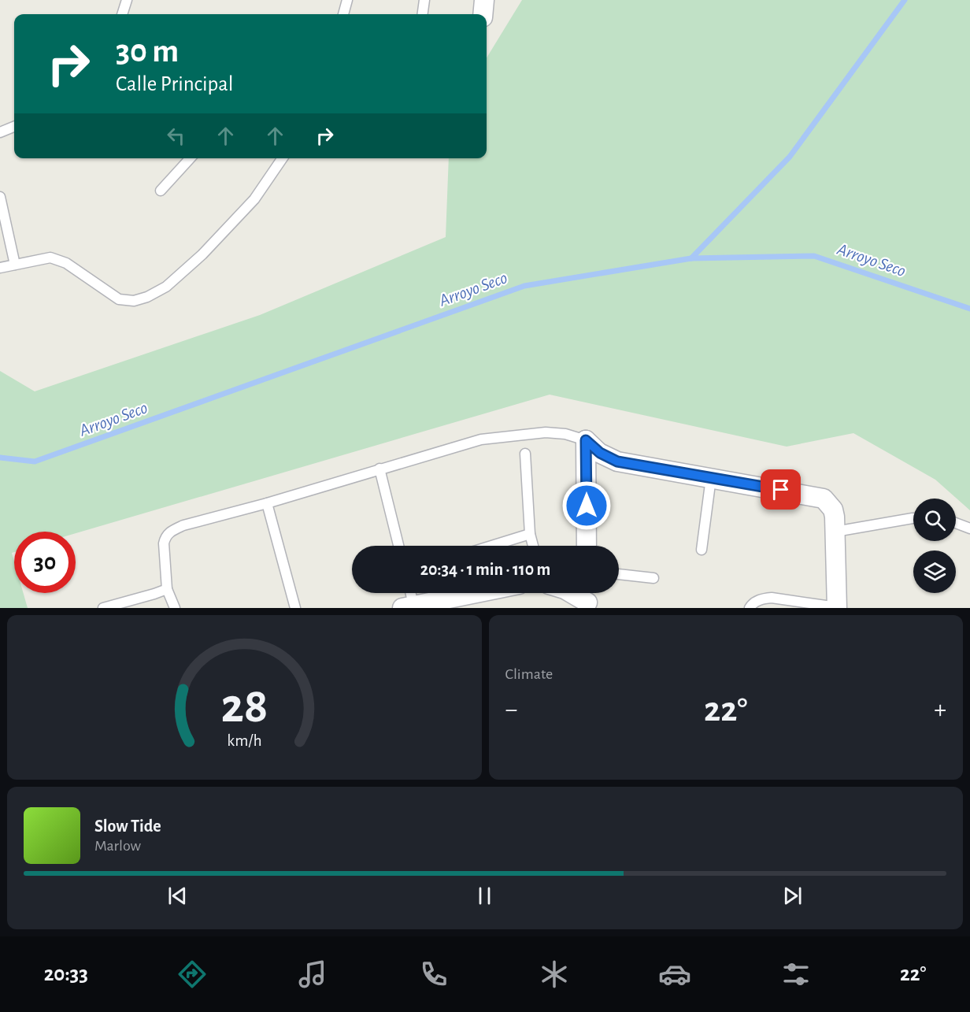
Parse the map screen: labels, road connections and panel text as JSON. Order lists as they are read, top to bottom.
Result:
{
  "water": ["Arroyo Seco"],
  "page": {
    "turn": ["30 m", "Calle Principal"],
    "limit": "30",
    "trip": "20:34 · 1 min · 110 m",
    "tile": "Climate",
    "heat": ["−", "22°", "+"],
    "song": ["Slow Tide", "Marlow"],
    "tabs": ["20:33", "22°"],
    "gauge": ["28", "km/h"]
  }
}
